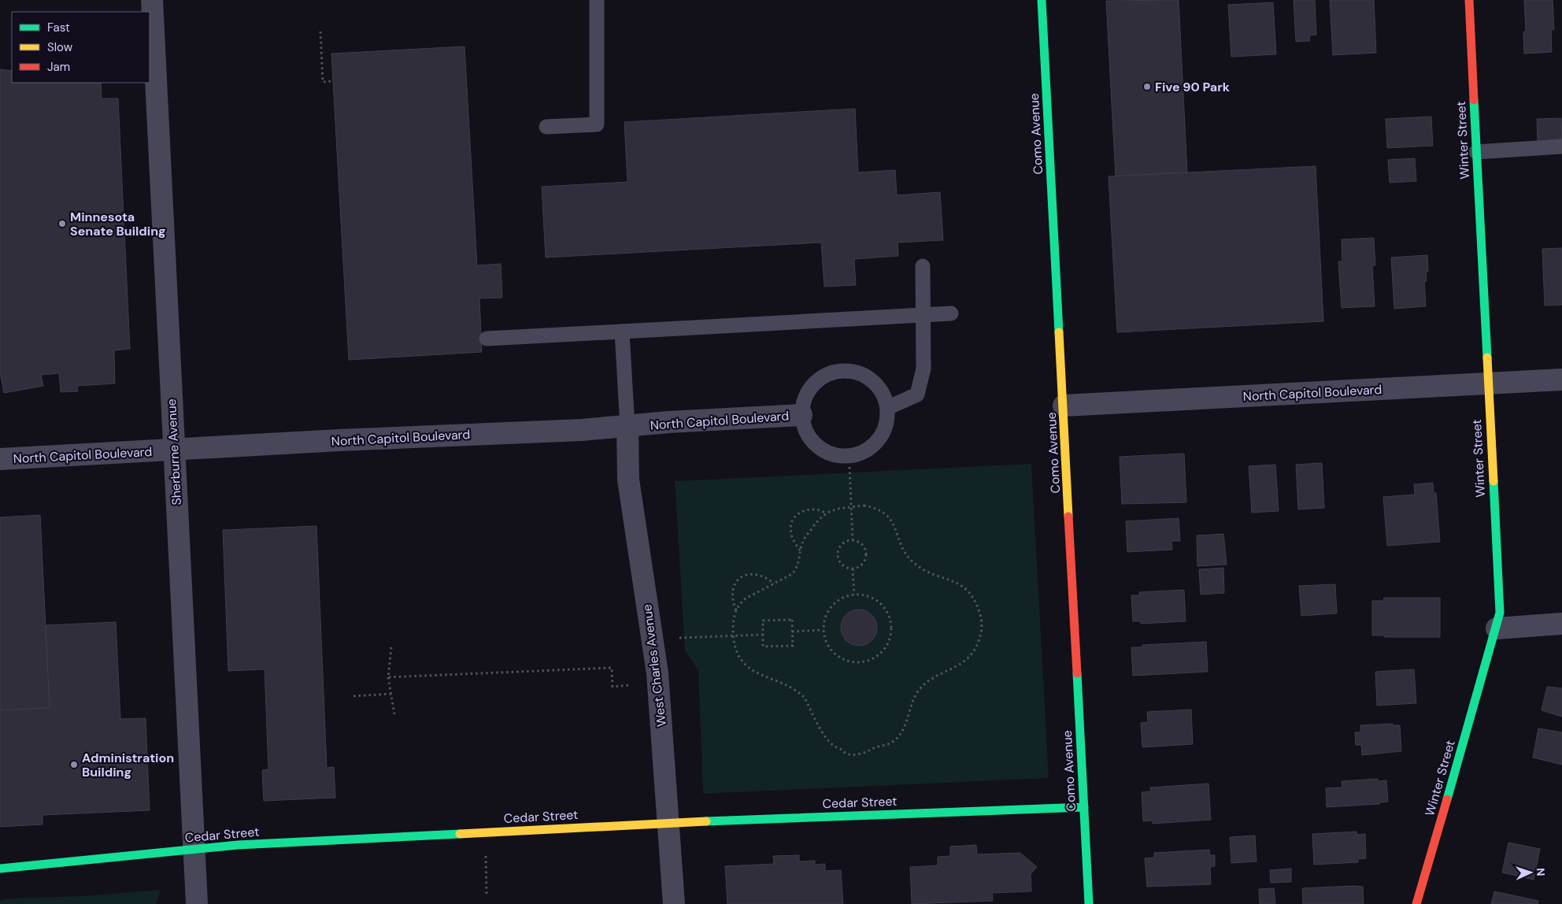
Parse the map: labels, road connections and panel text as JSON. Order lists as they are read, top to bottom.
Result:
{
  "streets": {
    "street": [
      "Como Avenue",
      "Winter Street",
      "North Capitol Boulevard",
      "Sherburne Avenue",
      "West Charles Avenue",
      "Cedar Street"
    ]
  },
  "crossings": [
    ["Como Avenue", "North Capitol Boulevard"],
    ["Como Avenue", "Cedar Street"],
    ["Winter Street", "North Capitol Boulevard"],
    ["North Capitol Boulevard", "Sherburne Avenue"],
    ["North Capitol Boulevard", "West Charles Avenue"],
    ["Sherburne Avenue", "Cedar Street"],
    ["West Charles Avenue", "Cedar Street"]
  ],
  "places": ["Five 90 Park", "Minnesota Senate Building", "Administration Building"],
  "legend": ["Fast", "Slow", "Jam"],
  "north": "right"
}
